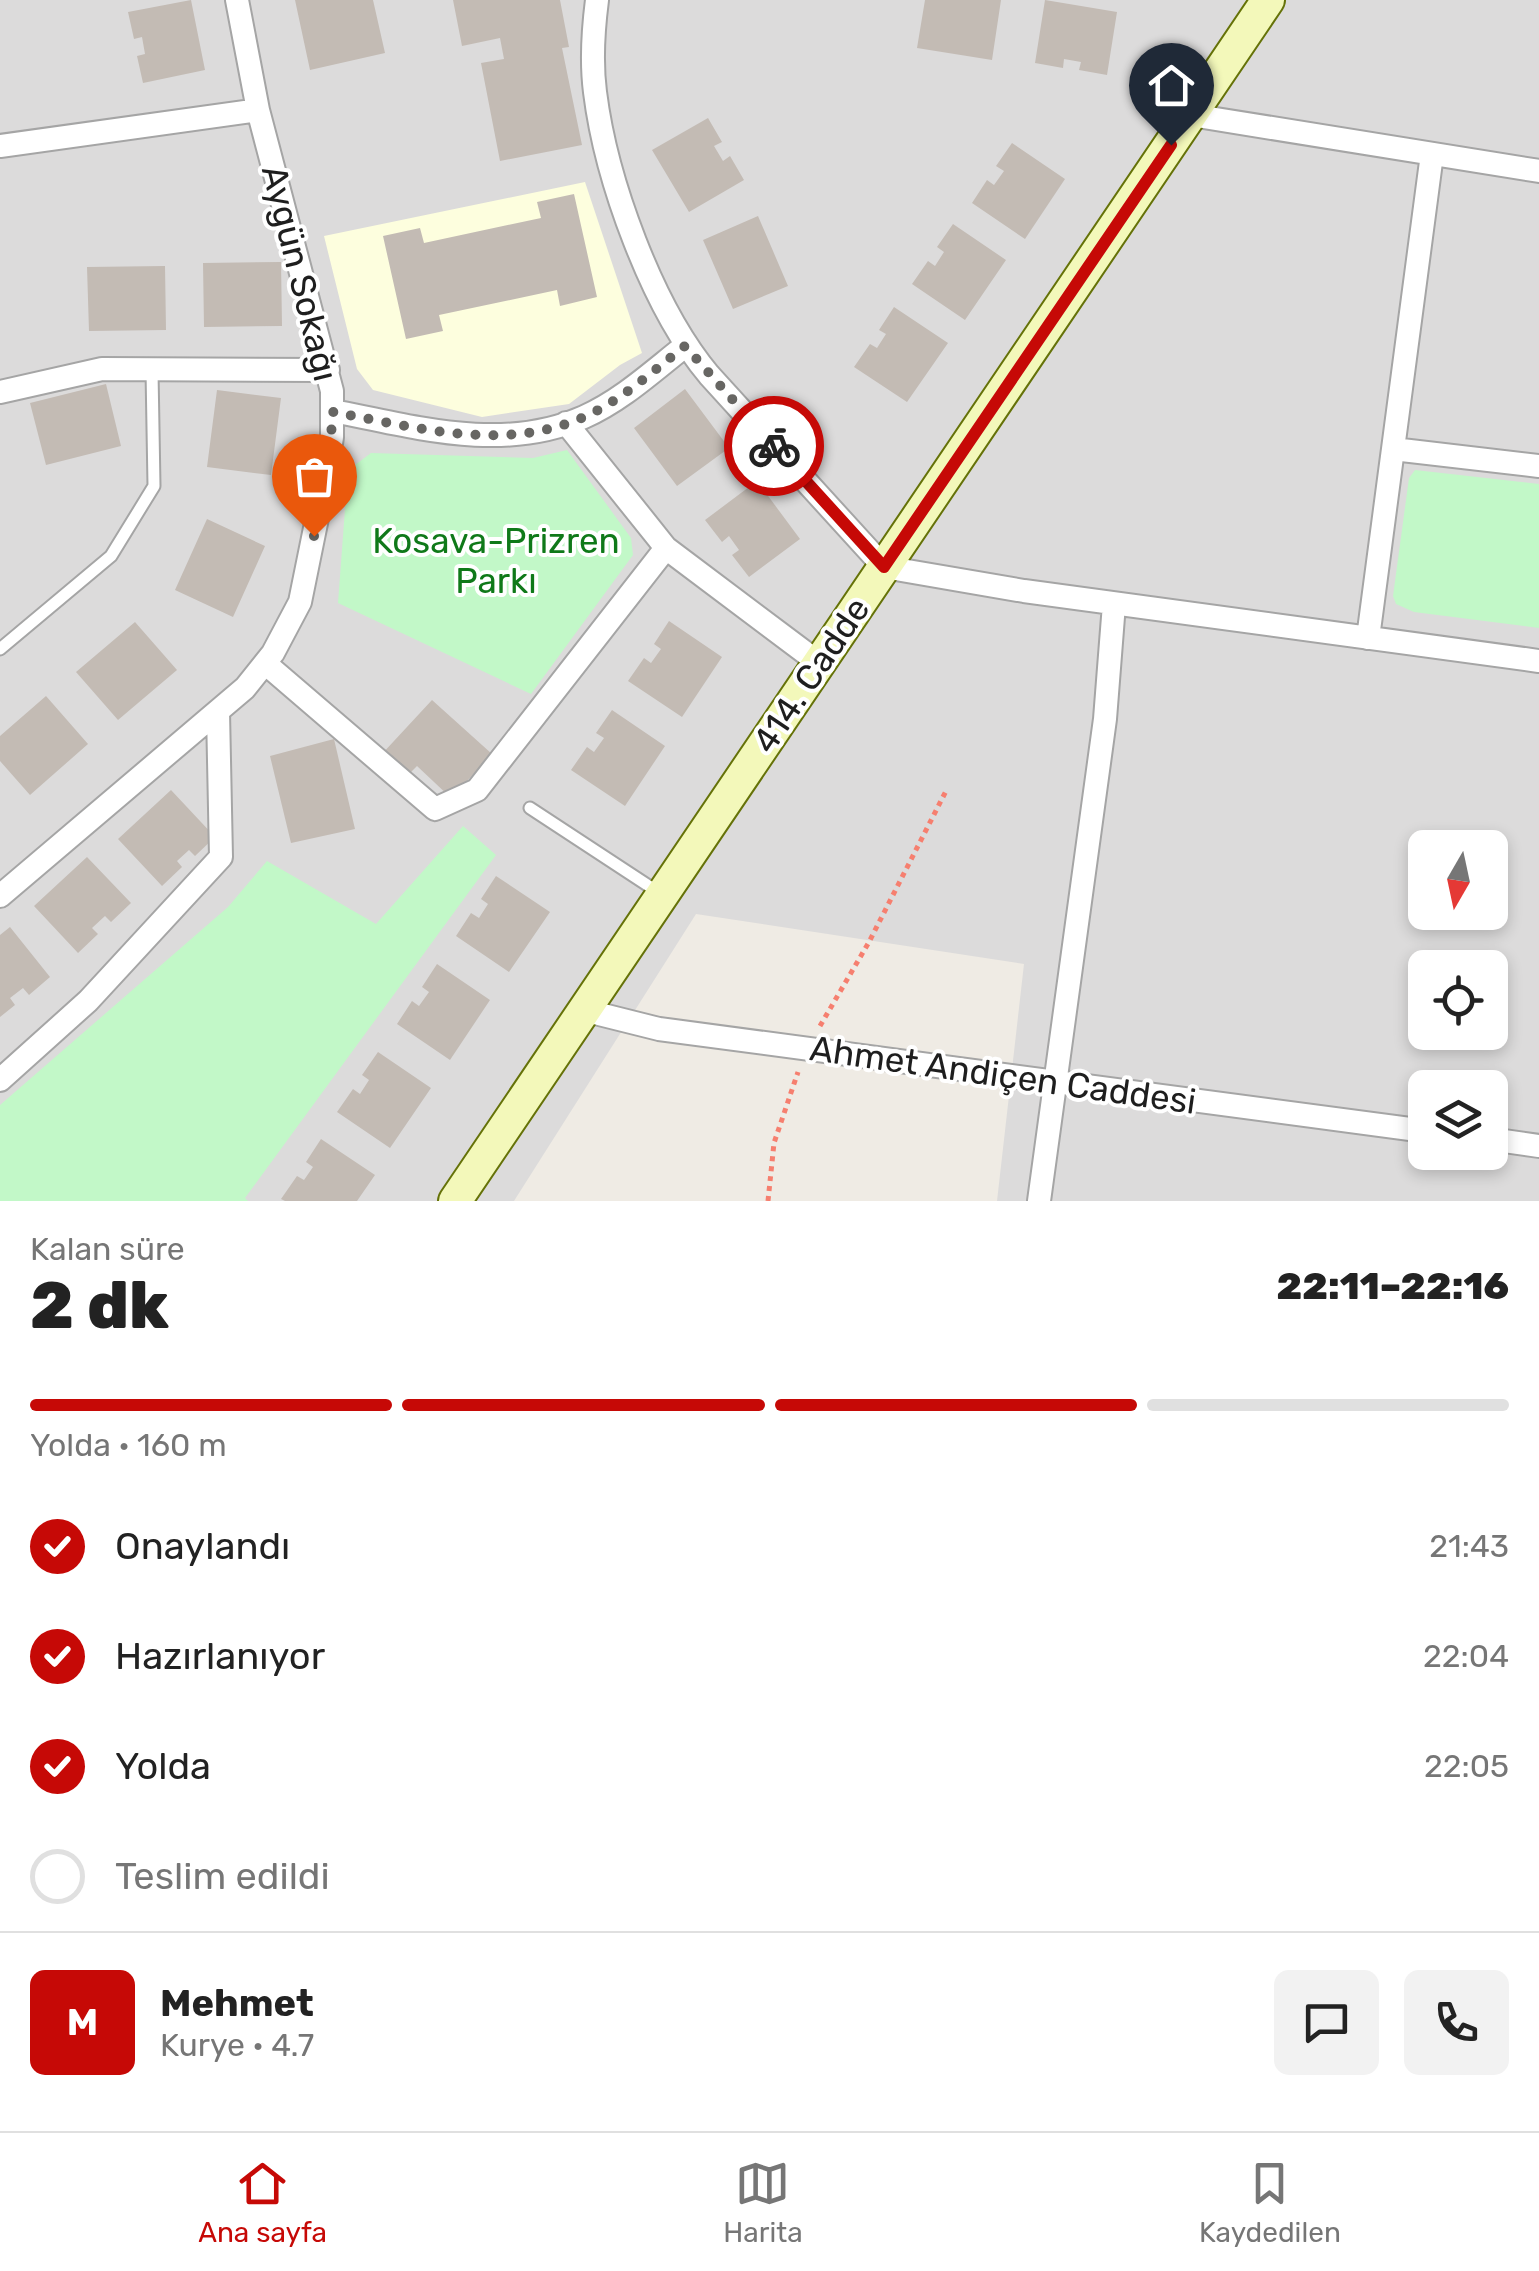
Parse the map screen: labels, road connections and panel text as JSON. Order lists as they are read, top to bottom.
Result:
{
  "streets": {
    "main road": ["414. Cadde"],
    "street": ["Aygün Sokağı", "Ahmet Andiçen Caddesi"]
  },
  "crossings": [
    ["414. Cadde", "Ahmet Andiçen Caddesi"]
  ],
  "parks": ["Kosava-Prizren Parkı"],
  "north": "bottom",
  "page": {
    "heading": ["2 dk", "Kalan süre", "22:11–22:16"],
    "panel": ["Mehmet", "Kurye · 4.7"],
    "bar": "Yolda · 160 m",
    "list": [
      ["Onaylandı", "21:43"],
      ["Hazırlanıyor", "22:04"],
      ["Yolda", "22:05"],
      "Teslim edildi"
    ],
    "round": "M",
    "tabs": ["Ana sayfa", "Harita", "Kaydedilen"]
  }
}
